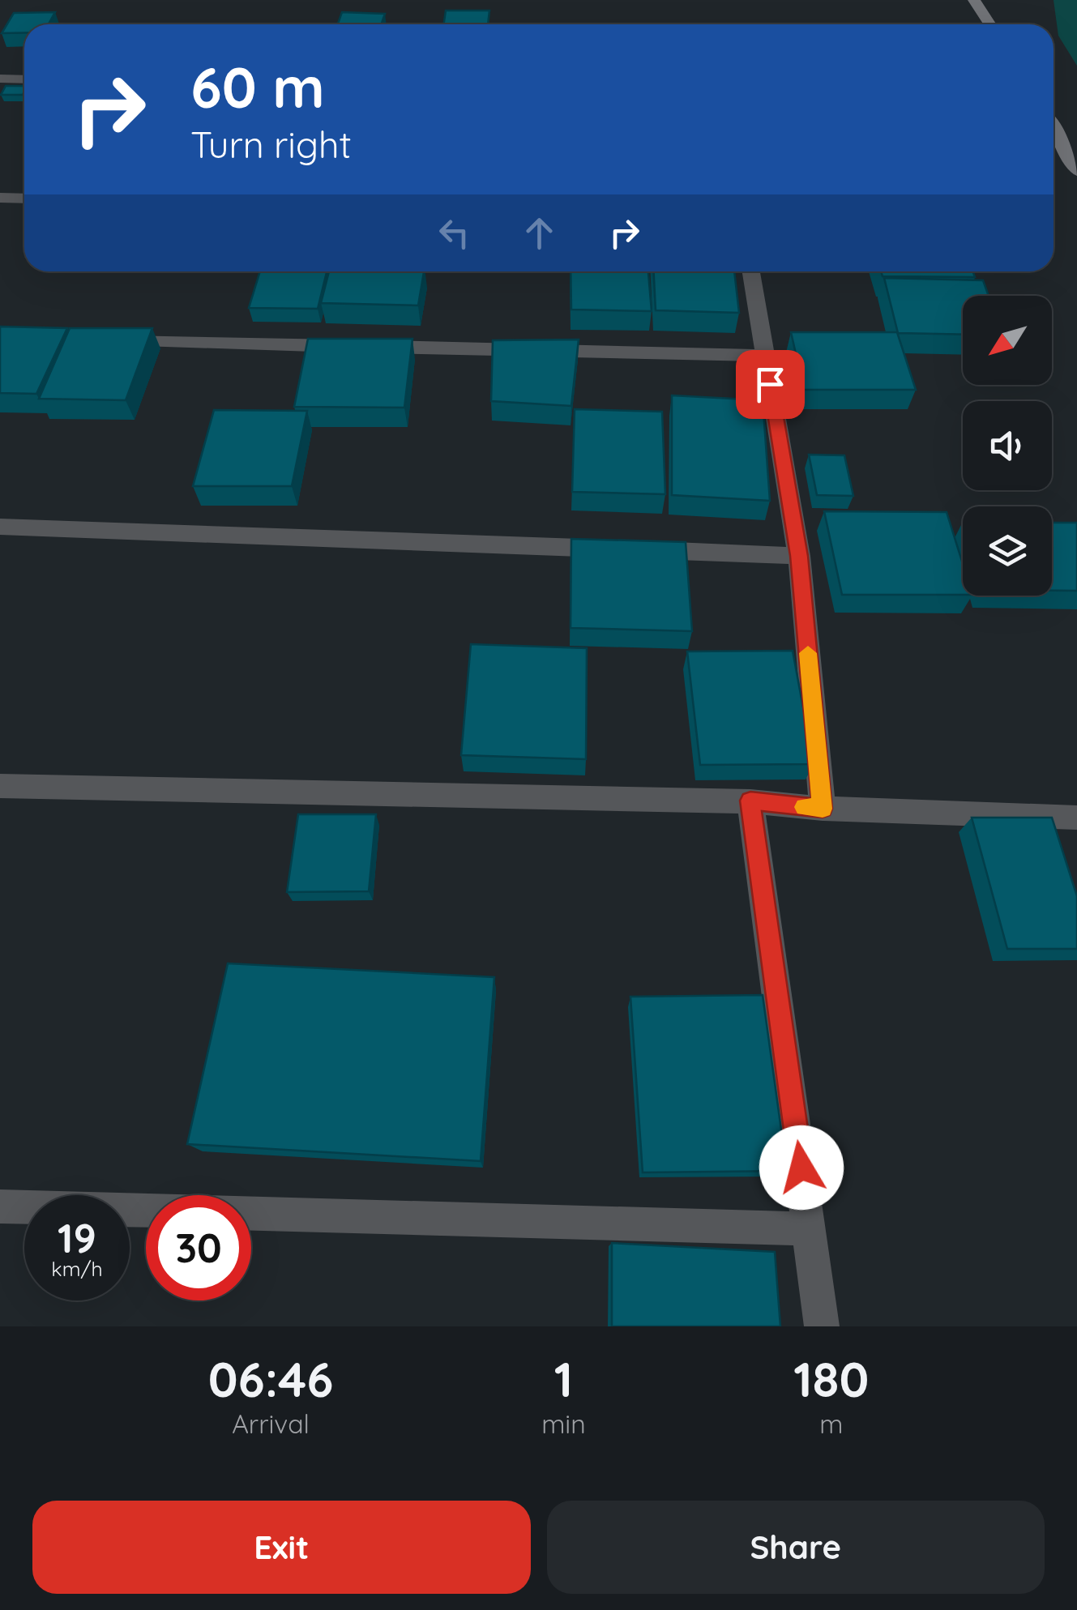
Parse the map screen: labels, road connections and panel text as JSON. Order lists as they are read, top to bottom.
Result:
{
  "north": "bottom left",
  "page": {
    "turn": ["60 m", "Turn right"],
    "speed": "19 km/h",
    "limit": "30",
    "eta": [
      "06:46",
      "Arrival",
      "1",
      "min",
      "180",
      "m"
    ],
    "buttons": ["Exit", "Share"]
  }
}
